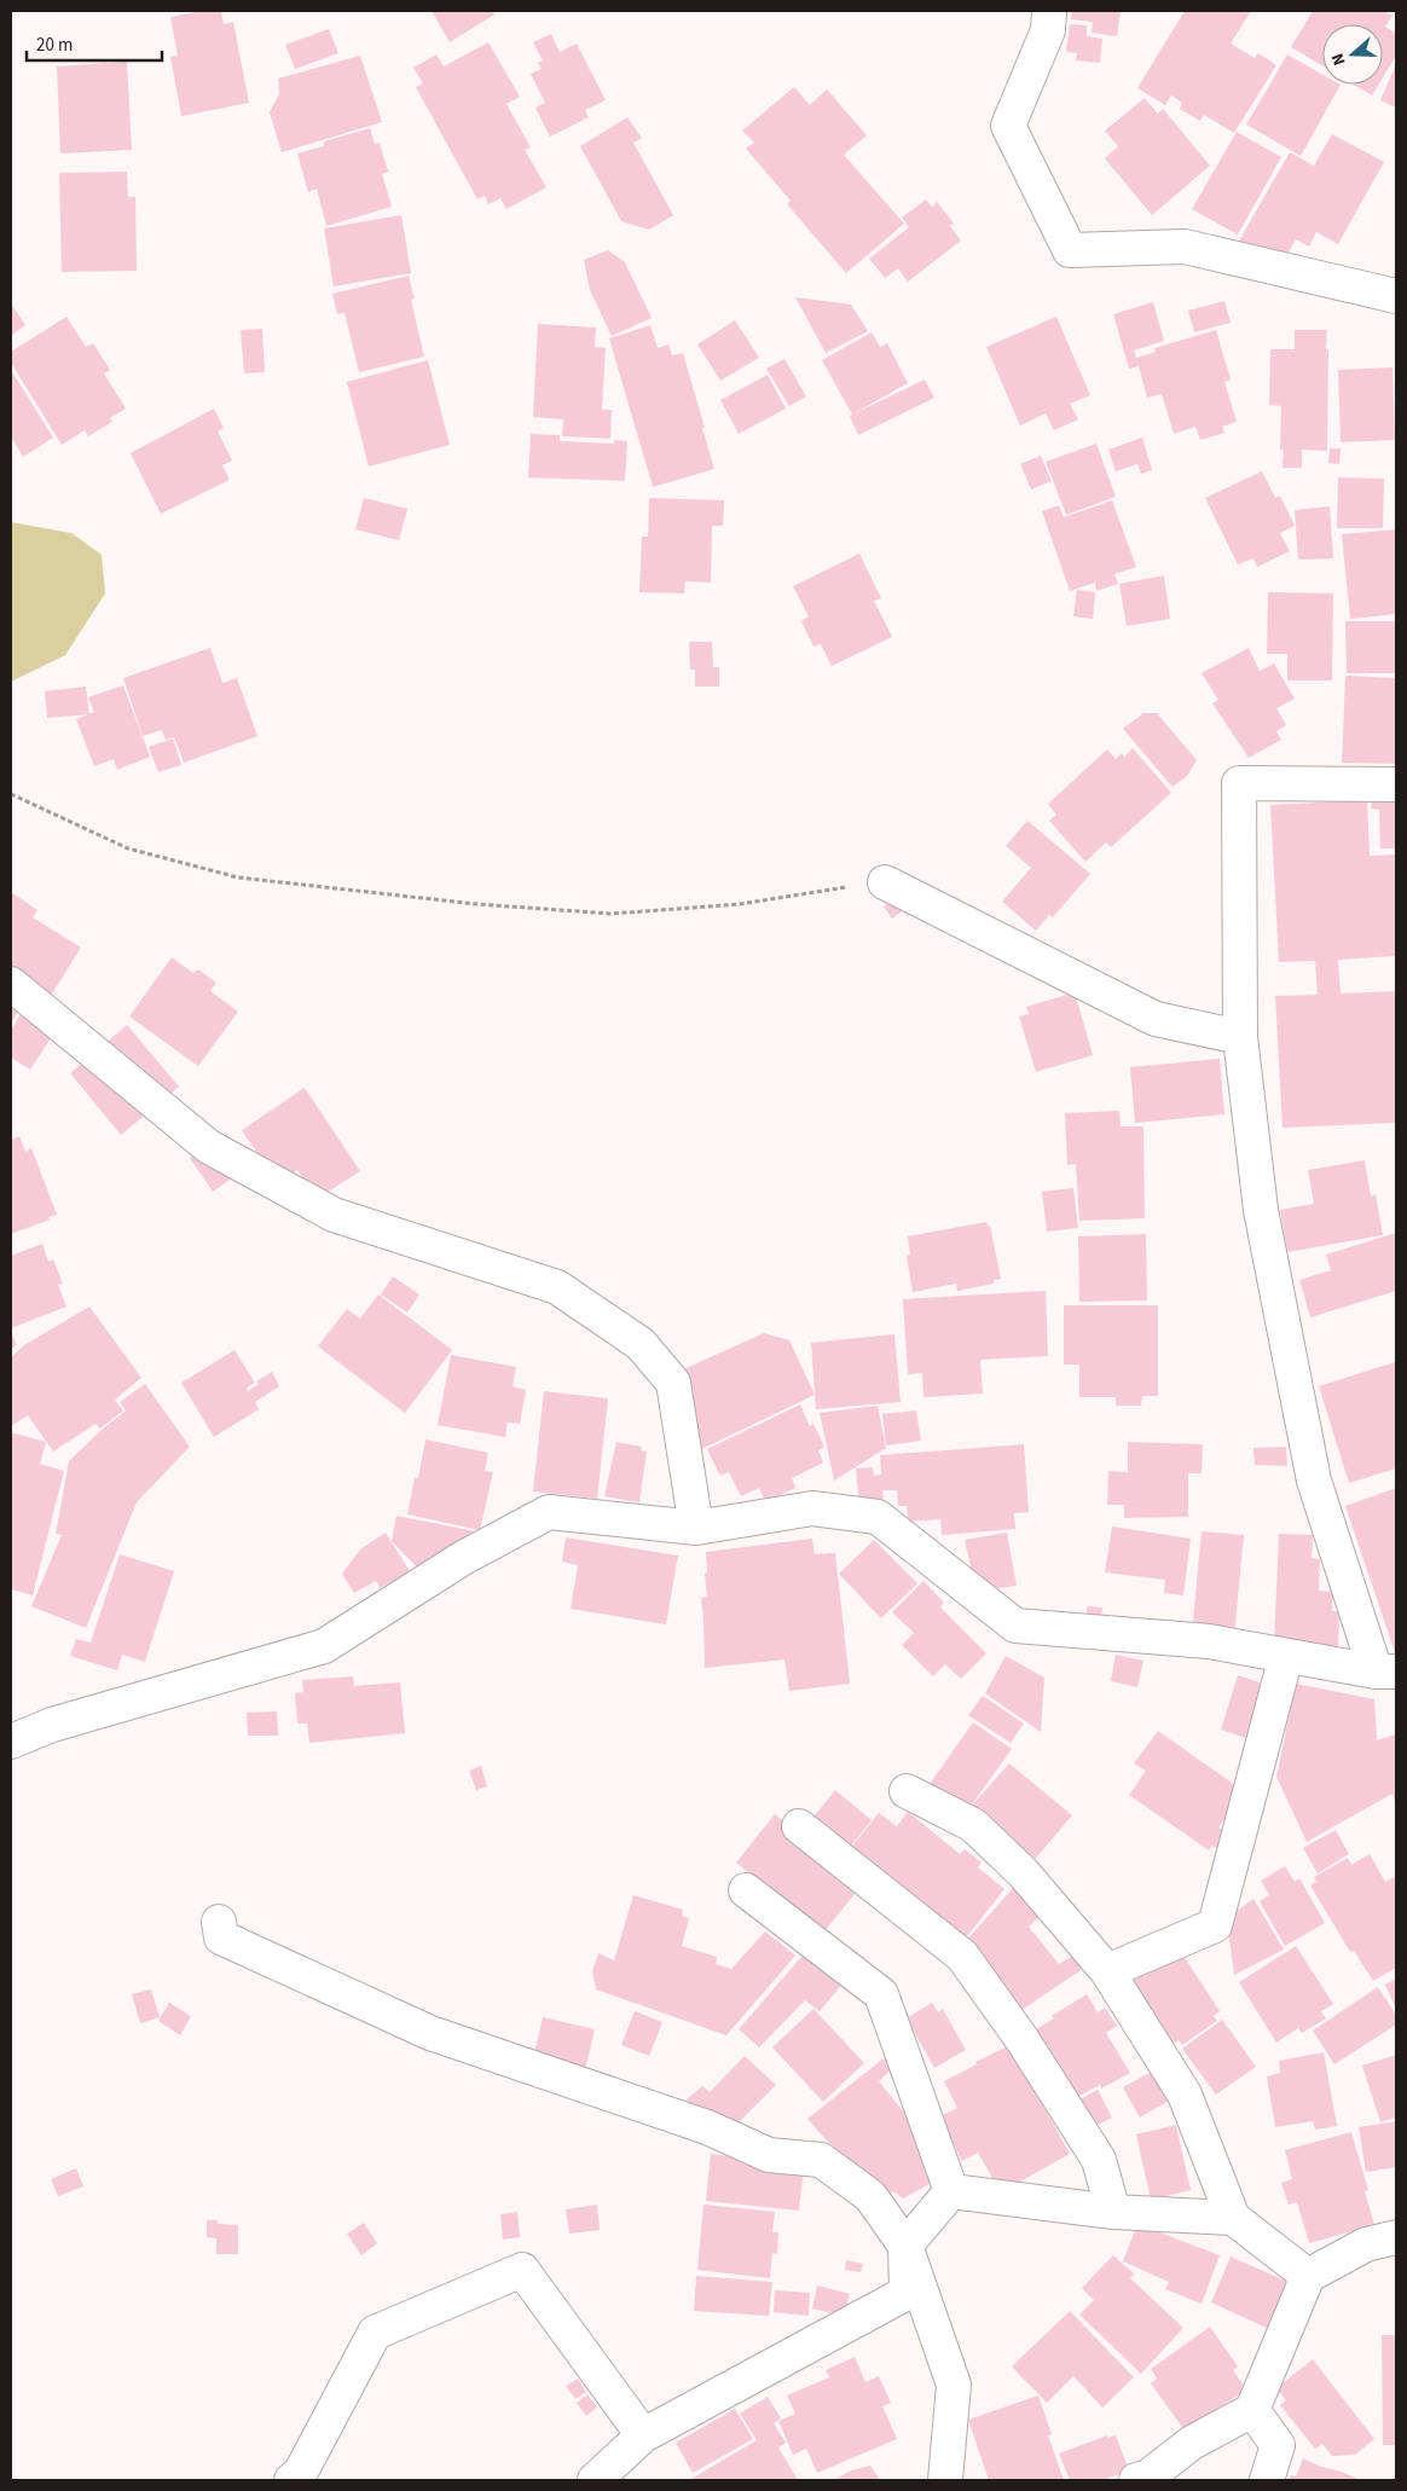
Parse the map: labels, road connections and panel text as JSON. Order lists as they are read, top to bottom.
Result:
{
  "scale_bar": "20 m",
  "north": "left"
}
